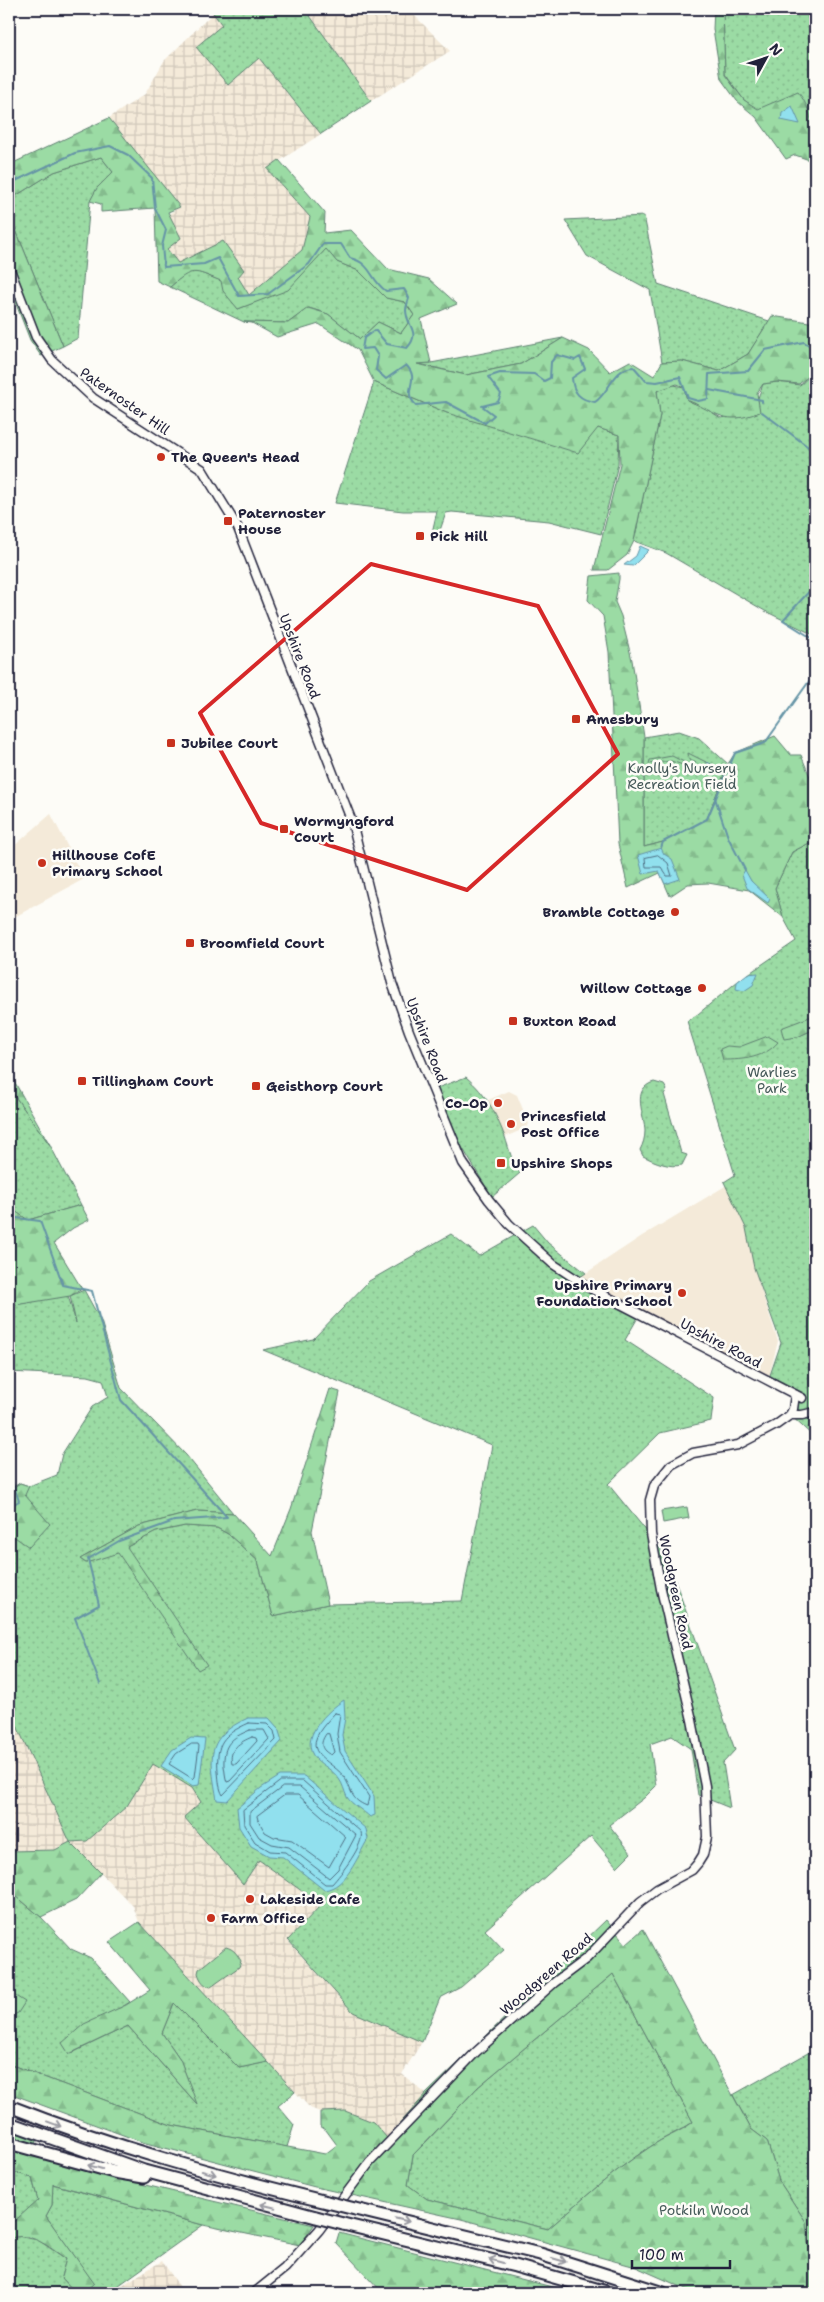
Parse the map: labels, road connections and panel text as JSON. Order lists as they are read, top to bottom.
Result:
{
  "streets": {
    "street": ["Paternoster Hill", "Upshire Road", "Woodgreen Road"]
  },
  "crossings": [
    ["Paternoster Hill", "Upshire Road"],
    ["Upshire Road", "Woodgreen Road"]
  ],
  "parks": ["Knolly's Nursery Recreation Field", "Warlies Park", "Potkiln Wood"],
  "places": {
    "other": [
      "The Queen's Head",
      "Hillhouse CofE Primary School",
      "Bramble Cottage",
      "Willow Cottage",
      "Co-Op",
      "Princesfield Post Office",
      "Upshire Primary Foundation School",
      "Lakeside Cafe",
      "Farm Office"
    ],
    "transit": [
      "Paternoster House",
      "Pick Hill",
      "Amesbury",
      "Jubilee Court",
      "Wormyngford Court",
      "Broomfield Court",
      "Buxton Road",
      "Tillingham Court",
      "Geisthorp Court",
      "Upshire Shops"
    ]
  },
  "scale_bar": "100 m",
  "north": "top right"
}
